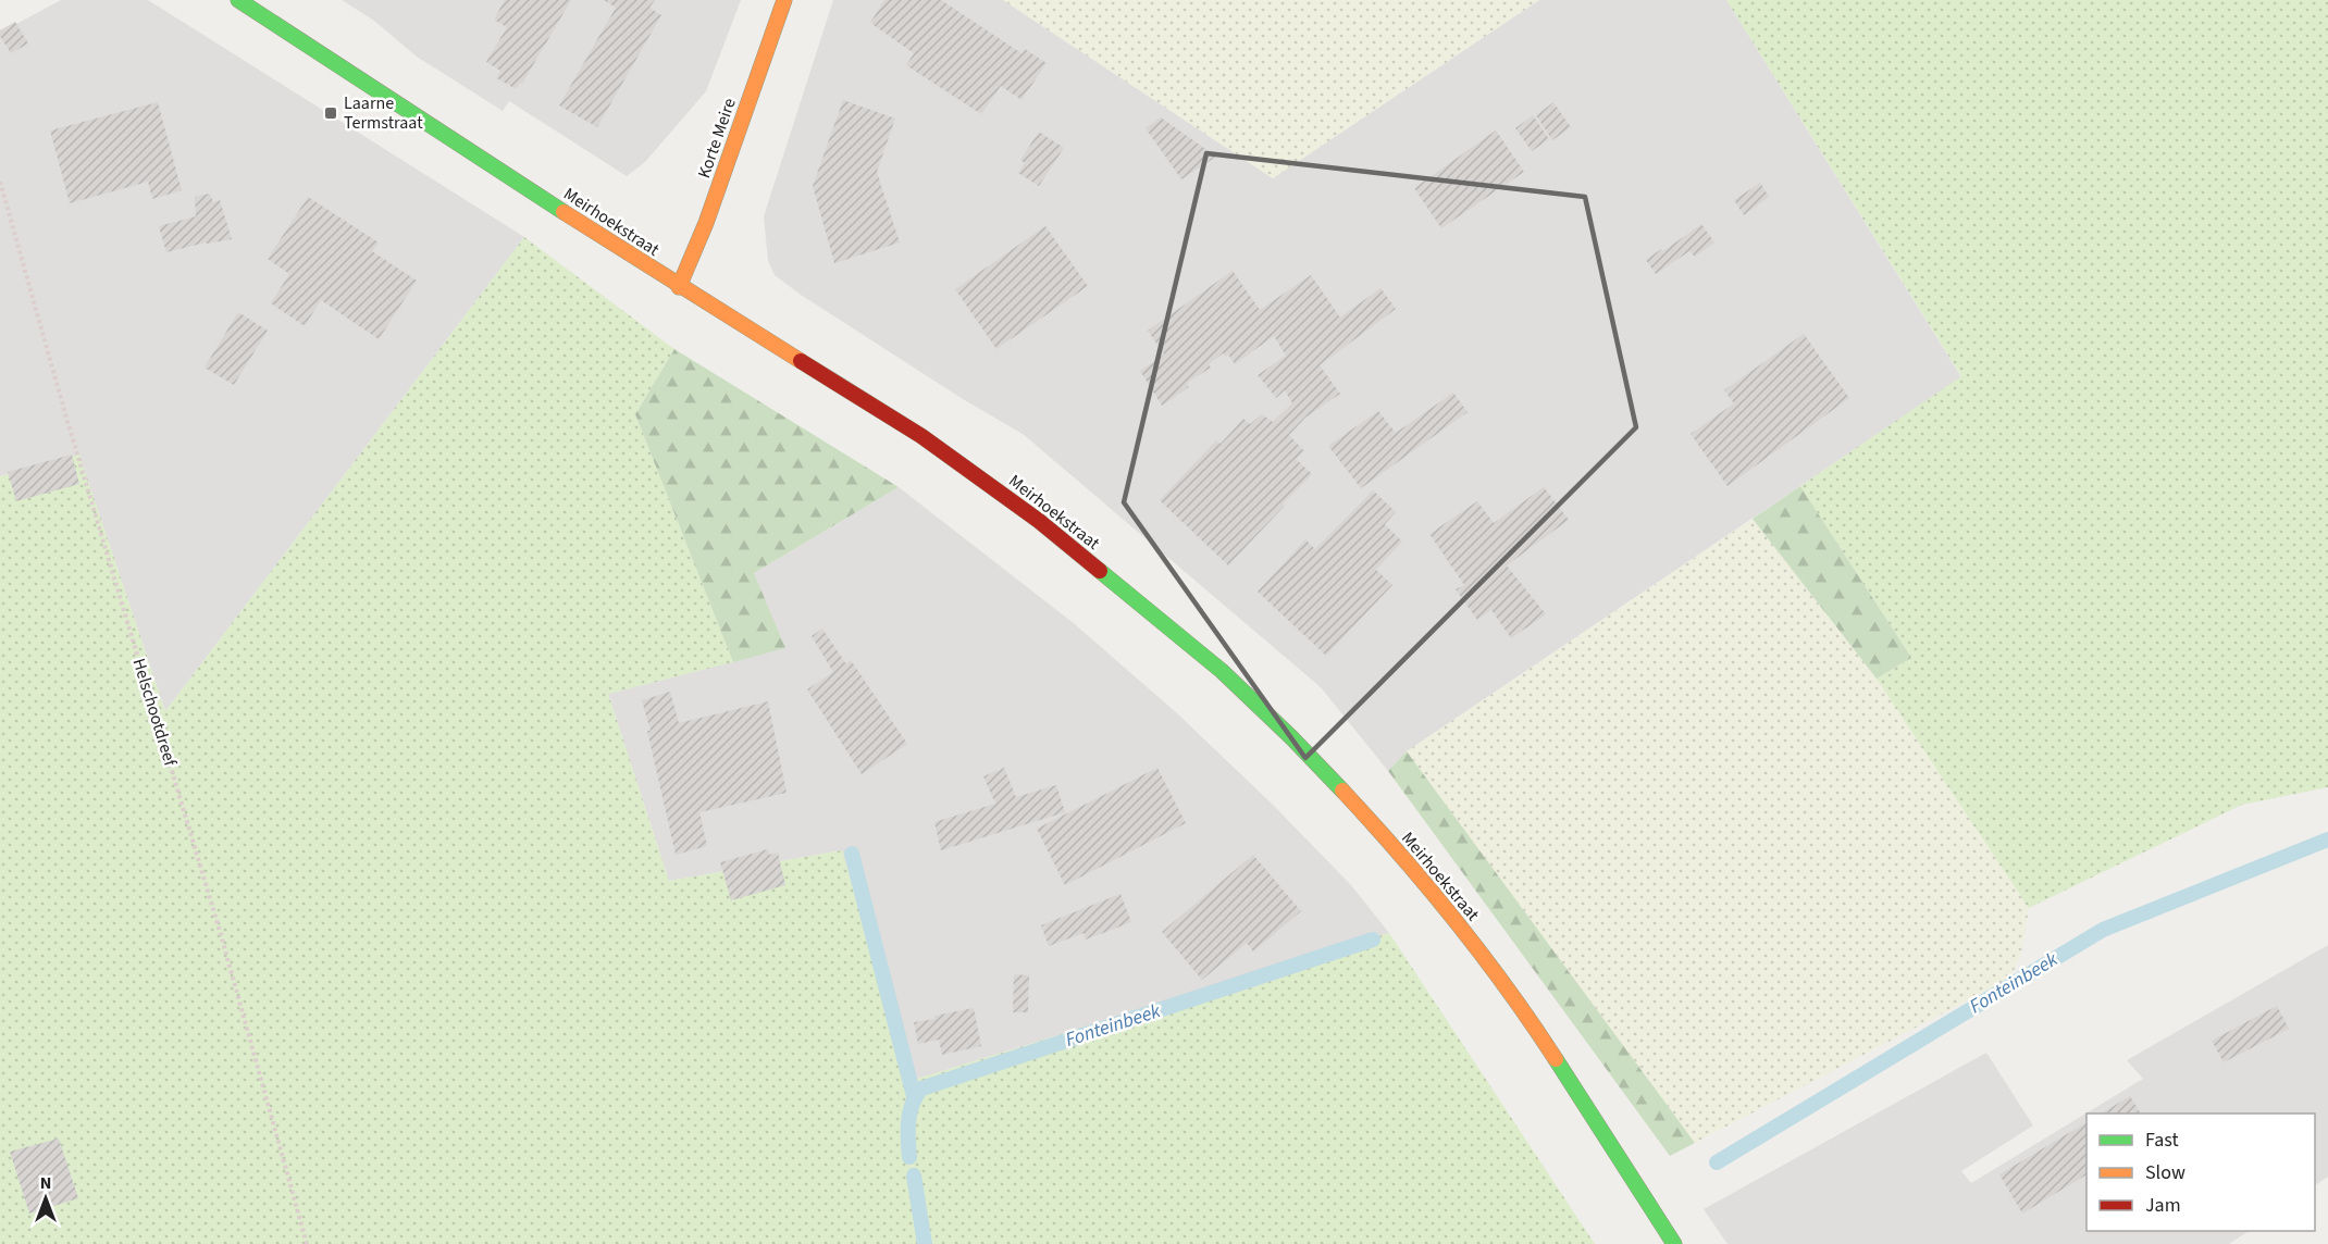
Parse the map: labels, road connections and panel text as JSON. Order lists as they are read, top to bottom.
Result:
{
  "streets": {
    "street": ["Korte Meire", "Meirhoekstraat"],
    "path": ["Helschootdreef"]
  },
  "crossings": [
    ["Korte Meire", "Meirhoekstraat"]
  ],
  "water": ["Fonteinbeek"],
  "places": {
    "transit": ["Laarne Termstraat"]
  },
  "legend": ["Fast", "Slow", "Jam"],
  "north": "top"
}
